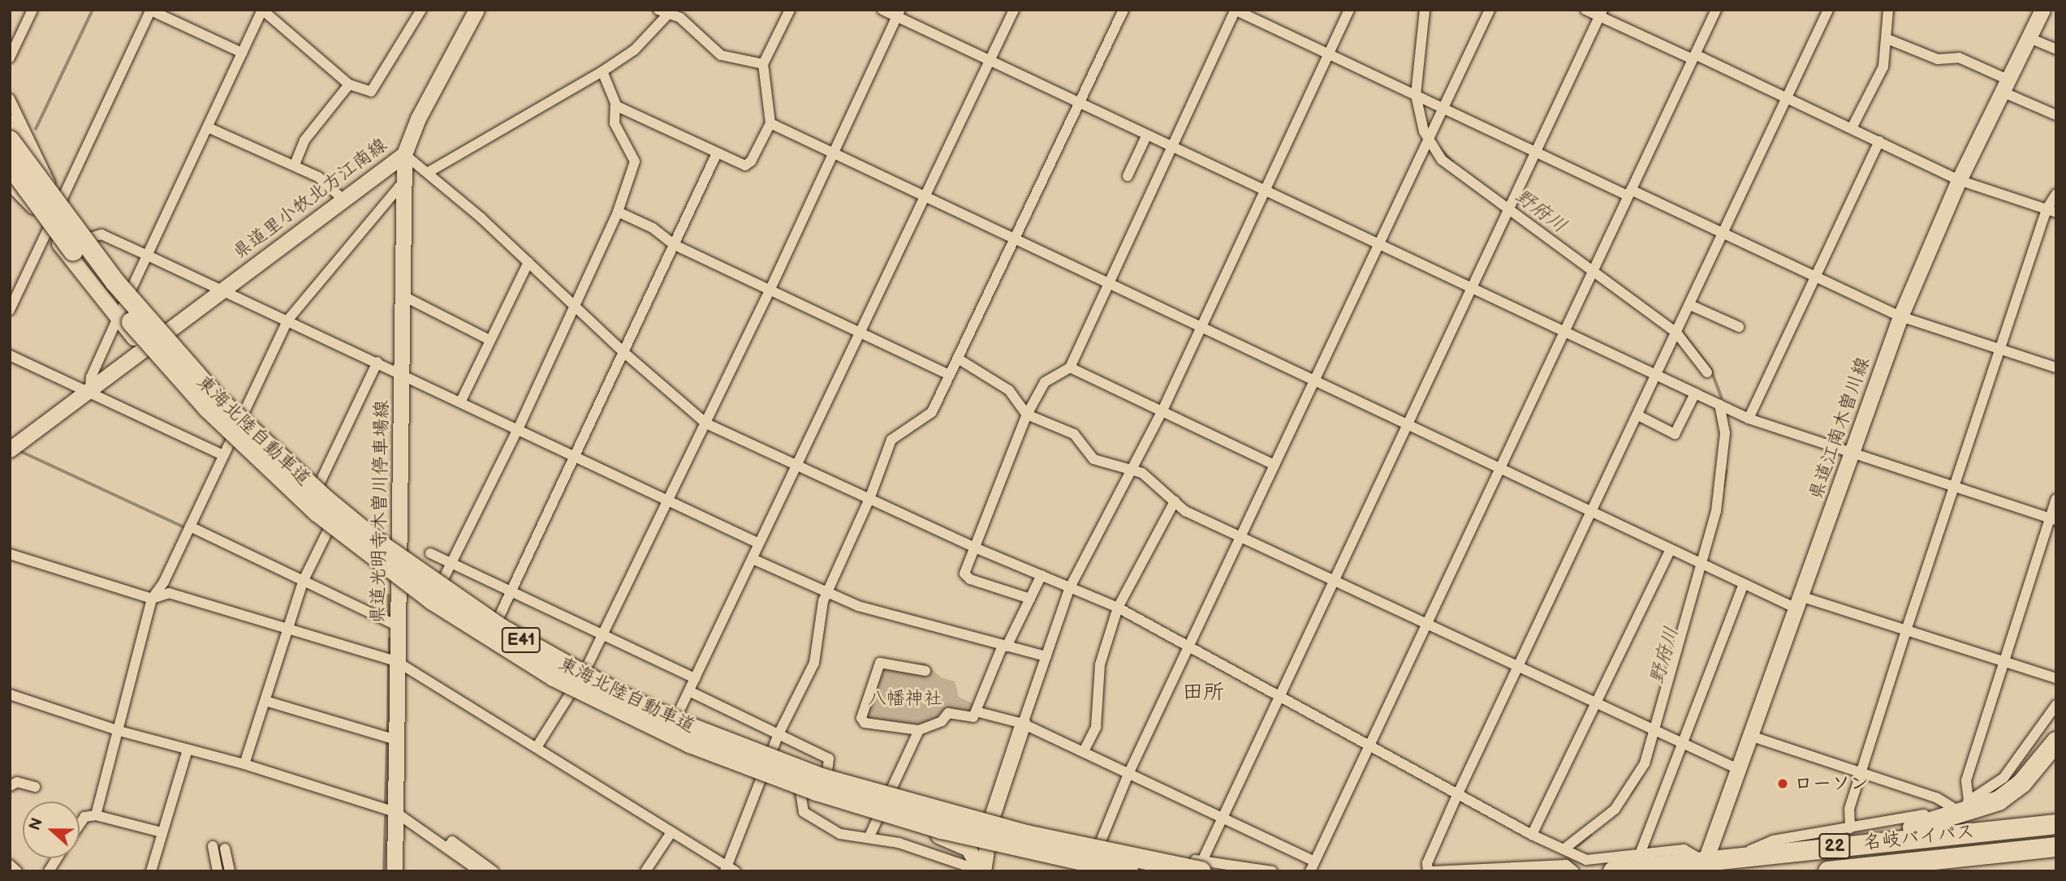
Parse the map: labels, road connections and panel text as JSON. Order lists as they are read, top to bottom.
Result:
{
  "streets": {
    "highway": [
      "東海北陸自動車道",
      "E41",
      "名岐バイパス",
      "22"
    ],
    "street": ["県道里小牧北方江南線", "県道江南木曽川線", "県道光明寺木曽川停車場線"]
  },
  "crossings": [
    ["県道里小牧北方江南線", "県道光明寺木曽川停車場線"],
    ["県道江南木曽川線", "名岐バイパス"]
  ],
  "districts": ["田所"],
  "water": ["野府川"],
  "parks": ["八幡神社"],
  "places": ["ローソン"],
  "north": "left"
}
